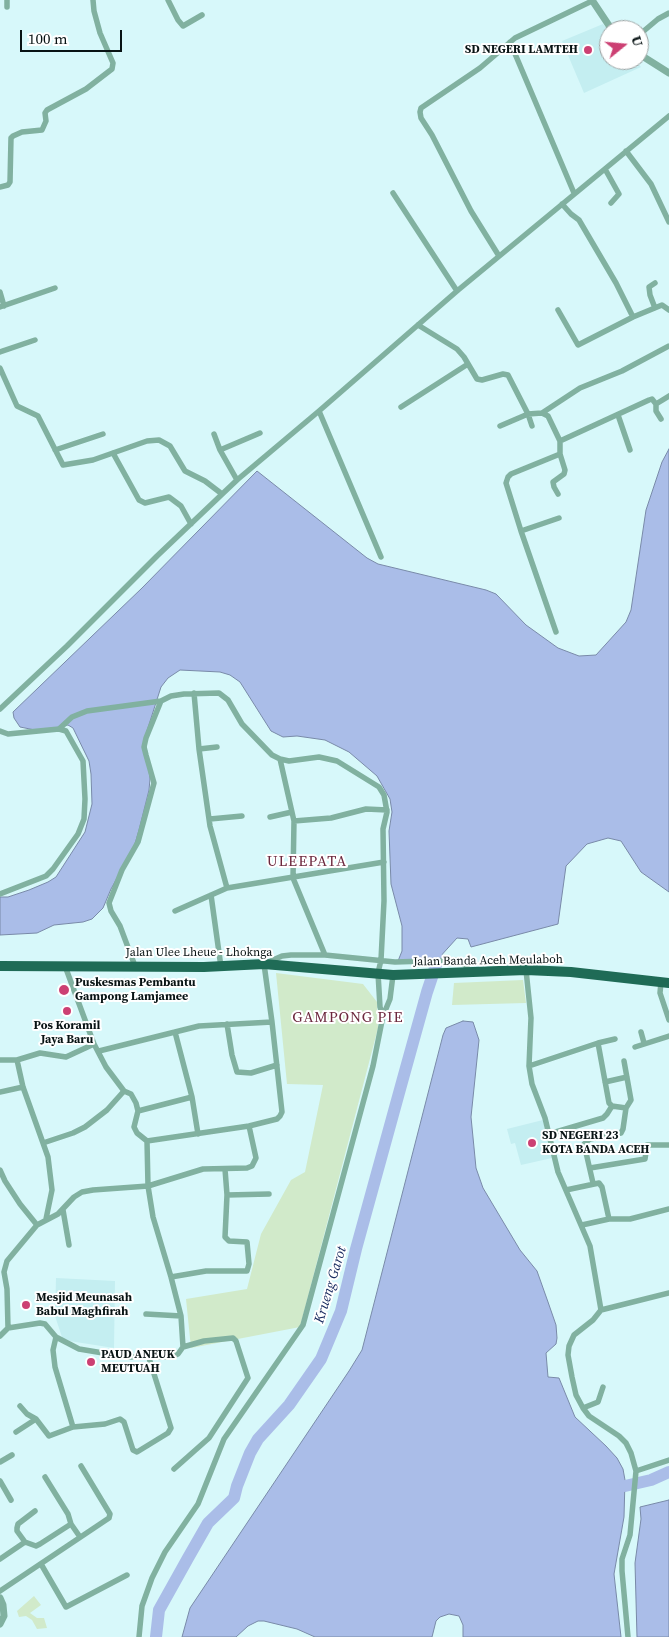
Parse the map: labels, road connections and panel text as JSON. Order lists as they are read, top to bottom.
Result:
{
  "streets": {
    "highway": ["Jalan Ulee Lheue - Lhoknga", "Jalan Banda Aceh Meulaboh"]
  },
  "crossings": [
    ["Jalan Ulee Lheue - Lhoknga", "Jalan Banda Aceh Meulaboh"]
  ],
  "districts": ["ULEEPATA", "GAMPONG PIE"],
  "water": ["Krueng Garot"],
  "places": [
    "SD NEGERI LAMTEH",
    "Puskesmas Pembantu Gampong Lamjamee",
    "Pos Koramil Jaya Baru",
    "SD NEGERI 23 KOTA BANDA ACEH",
    "Mesjid Meunasah Babul Maghfirah",
    "PAUD ANEUK MEUTUAH"
  ],
  "scale_bar": "100 m",
  "north": "right"
}
